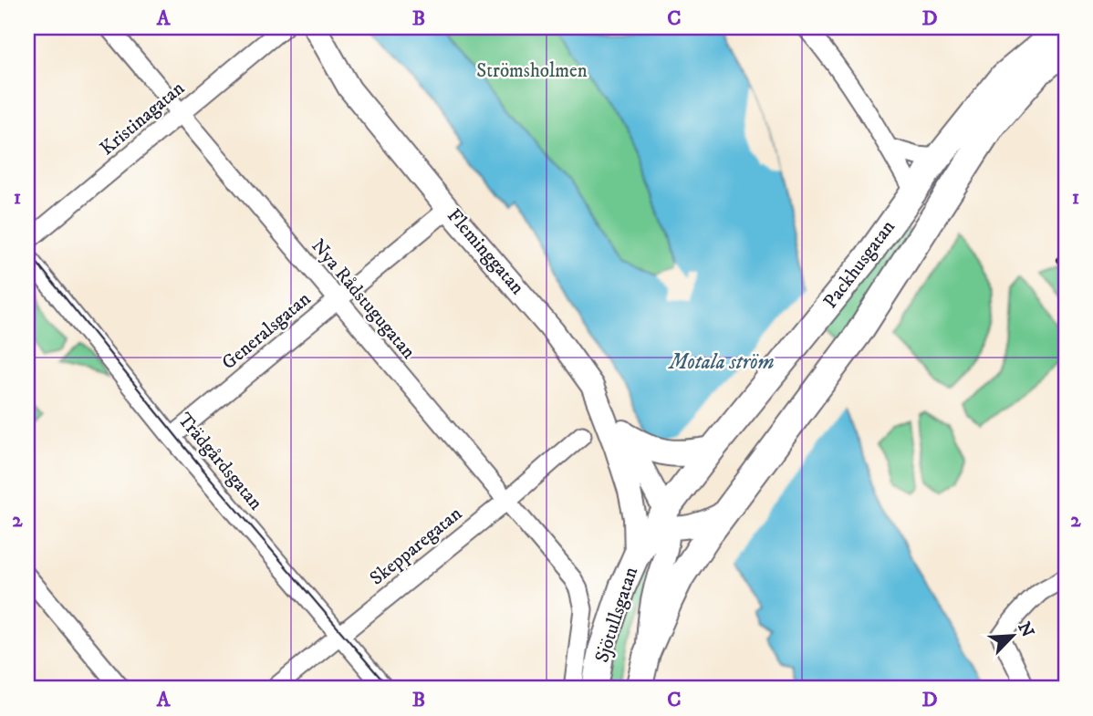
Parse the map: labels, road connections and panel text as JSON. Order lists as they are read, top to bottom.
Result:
{
  "streets": {
    "main road": ["Packhusgatan", "Sjötullsgatan"],
    "street": [
      "Kristinagatan",
      "Fleminggatan",
      "Nya Rådstugugatan",
      "Generalsgatan",
      "Trädgårdsgatan",
      "Skepparegatan"
    ]
  },
  "crossings": [
    ["Kristinagatan", "Nya Rådstugugatan"],
    ["Fleminggatan", "Packhusgatan"],
    ["Fleminggatan", "Generalsgatan"],
    ["Fleminggatan", "Sjötullsgatan"],
    ["Packhusgatan", "Sjötullsgatan"],
    ["Nya Rådstugugatan", "Generalsgatan"],
    ["Nya Rådstugugatan", "Skepparegatan"],
    ["Generalsgatan", "Trädgårdsgatan"],
    ["Trädgårdsgatan", "Skepparegatan"]
  ],
  "water": ["Motala ström"],
  "parks": ["Strömsholmen"],
  "north": "top right",
  "grid": {
    "columns": [
      "A",
      "B",
      "C",
      "D"
    ],
    "rows": ["1", "2"]
  }
}
